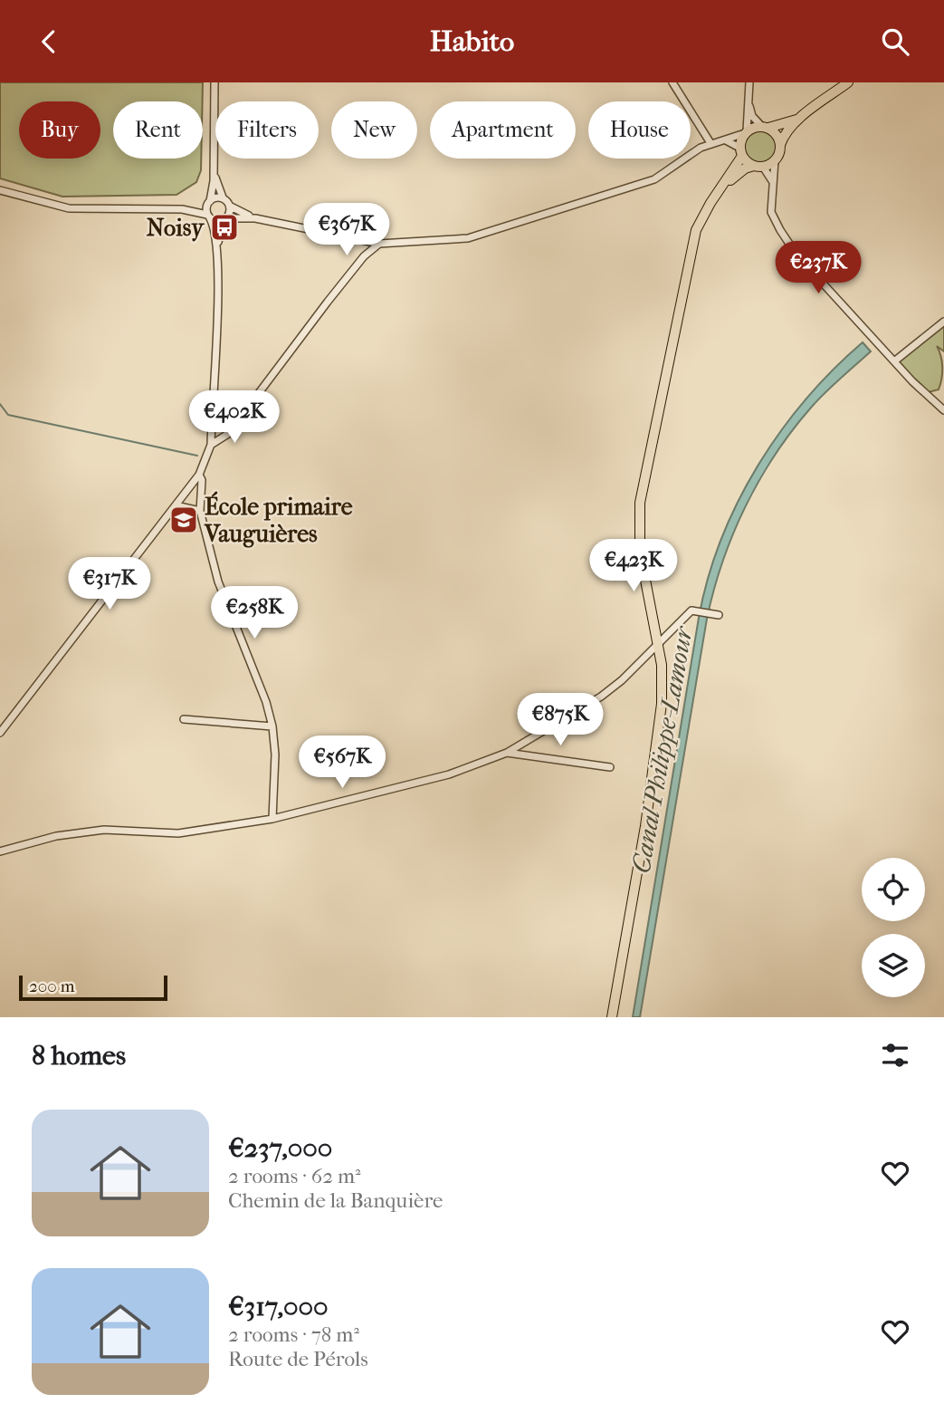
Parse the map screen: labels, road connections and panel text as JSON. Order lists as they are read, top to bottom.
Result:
{
  "water": ["Canal Philippe-Lamour"],
  "places": {
    "bus stop": ["Noisy"],
    "school or university": ["École primaire Vauguières"]
  },
  "scale_bar": "200 m",
  "page": {
    "header": "Habito",
    "chip": [
      "Buy",
      "Rent",
      "Filters",
      "New",
      "Apartment",
      "House"
    ],
    "price": [
      "€367K",
      "€237K",
      "€402K",
      "€423K",
      "€317K",
      "€258K",
      "€875K",
      "€567K"
    ],
    "scale": "200 m",
    "heading": "8 homes",
    "list": [
      {
        "name": "€237,000",
        "note": "2 rooms · 62 m² · Chemin de la Banquière"
      },
      {
        "name": "€317,000",
        "note": "2 rooms · 78 m² · Route de Pérols"
      }
    ]
  }
}
